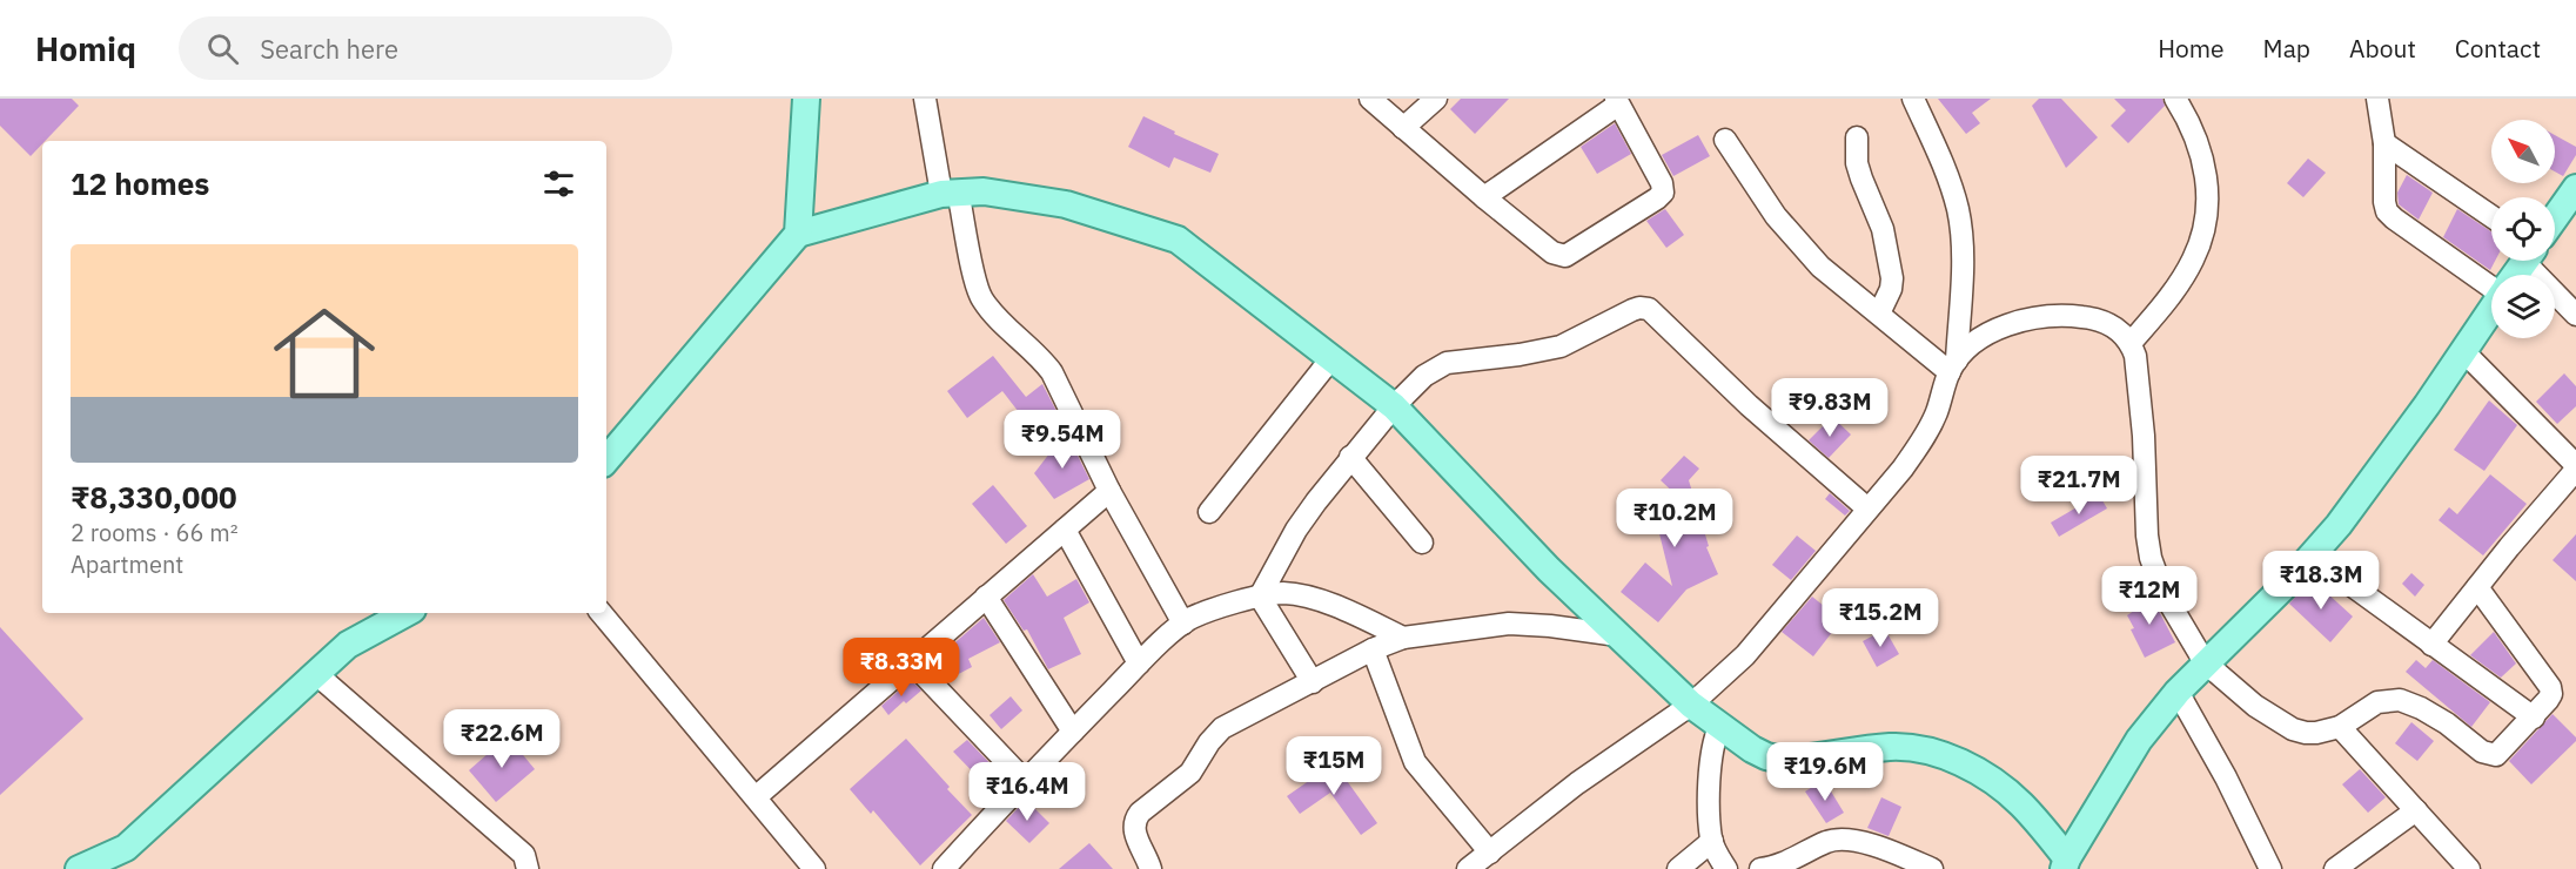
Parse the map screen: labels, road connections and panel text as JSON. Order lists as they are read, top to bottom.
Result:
{
  "north": "top left",
  "page": {
    "header": "Homiq",
    "search": "Search here",
    "nav": [
      "Home",
      "Map",
      "About",
      "Contact"
    ],
    "heading": "12 homes",
    "list": [
      {
        "name": "₹8,330,000",
        "note": "2 rooms · 66 m² · Apartment"
      }
    ],
    "price": [
      "₹9.83M",
      "₹9.54M",
      "₹21.7M",
      "₹10.2M",
      "₹18.3M",
      "₹12M",
      "₹15.2M",
      "₹8.33M",
      "₹22.6M",
      "₹15M",
      "₹19.6M",
      "₹16.4M"
    ]
  }
}
